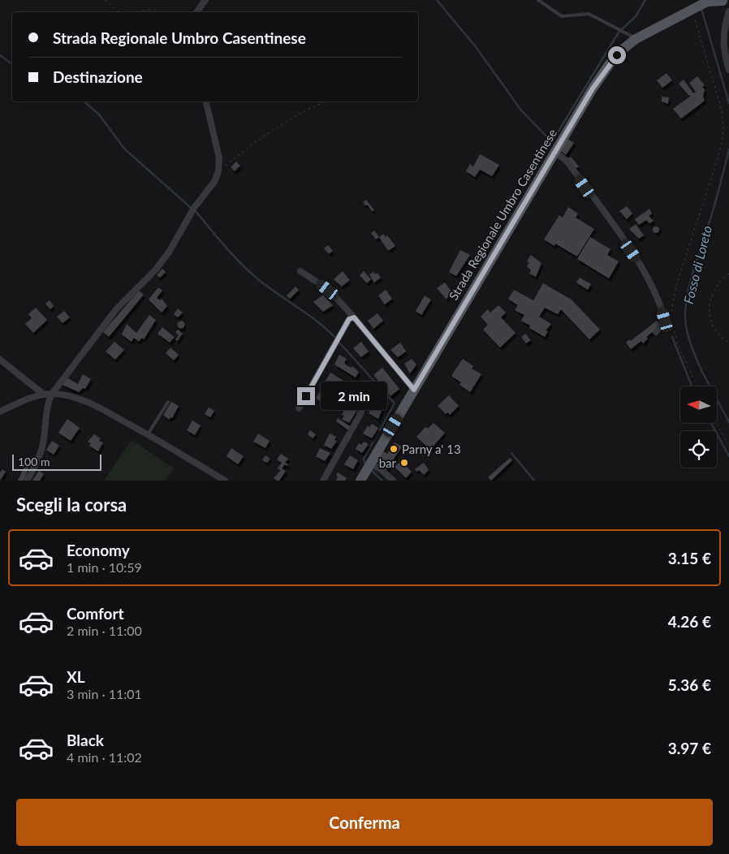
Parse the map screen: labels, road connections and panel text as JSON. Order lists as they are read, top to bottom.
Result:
{
  "streets": {
    "main road": ["Strada Regionale Umbro Casentinese"]
  },
  "water": ["Fosso di Loreto"],
  "places": ["Parny a' 13", "bar"],
  "scale_bar": "100 m",
  "north": "left",
  "page": {
    "banner": ["Strada Regionale Umbro Casentinese", "Destinazione"],
    "bubble": "2 min",
    "scale": "100 m",
    "heading": "Scegli la corsa",
    "list": [
      {
        "name": "Economy",
        "note": "1 min · 10:59",
        "value": "3.15 €"
      },
      {
        "name": "Comfort",
        "note": "2 min · 11:00",
        "value": "4.26 €"
      },
      {
        "name": "XL",
        "note": "3 min · 11:01",
        "value": "5.36 €"
      },
      {
        "name": "Black",
        "note": "4 min · 11:02",
        "value": "3.97 €"
      }
    ],
    "buttons": "Conferma"
  }
}
